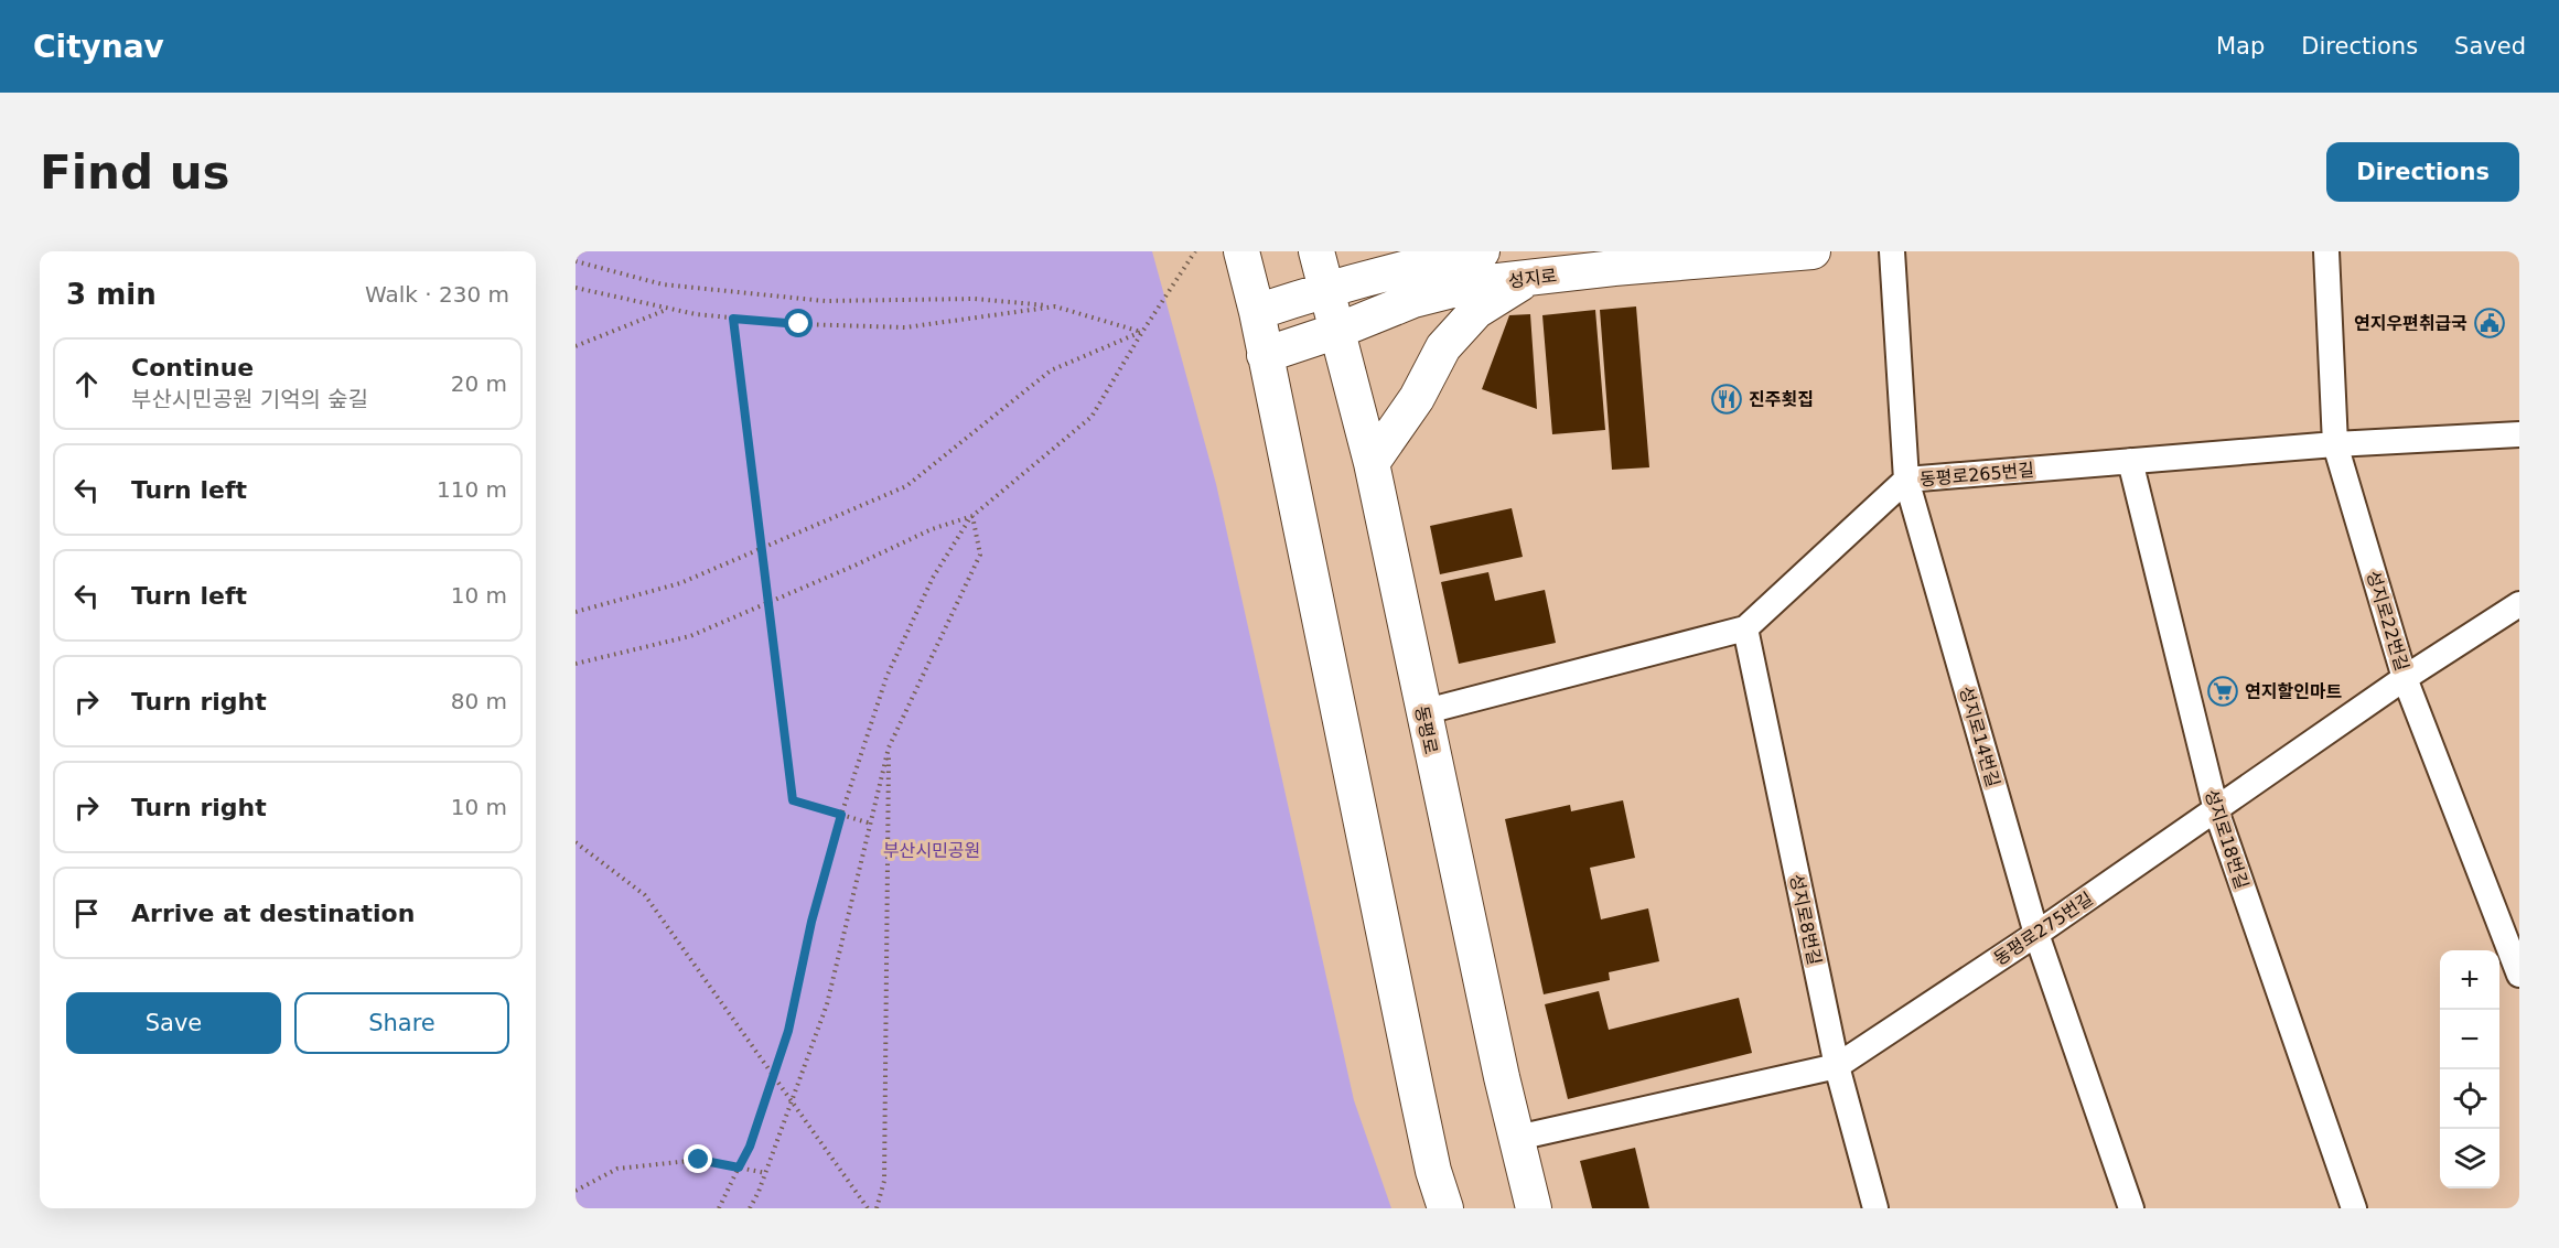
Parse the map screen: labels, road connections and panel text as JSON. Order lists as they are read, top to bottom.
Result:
{
  "streets": {
    "main road": ["성지로", "동평로"],
    "street": [
      "동평로265번길",
      "성지로22번길",
      "성지로14번길",
      "성지로18번길",
      "성지로8번길",
      "동평로275번길"
    ]
  },
  "crossings": [
    ["성지로", "동평로"],
    ["동평로265번길", "성지로22번길"],
    ["동평로265번길", "동평로"],
    ["동평로265번길", "성지로14번길"],
    ["동평로265번길", "성지로18번길"],
    ["동평로265번길", "성지로8번길"],
    ["성지로22번길", "동평로275번길"],
    ["동평로", "동평로275번길"],
    ["성지로14번길", "동평로275번길"],
    ["성지로18번길", "동평로275번길"],
    ["성지로8번길", "동평로275번길"]
  ],
  "parks": ["부산시민공원"],
  "places": {
    "public building": ["연지우편취급국"],
    "restaurant": ["진주횟집"],
    "supermarket": ["연지할인마트"]
  },
  "page": {
    "header": "Citynav",
    "nav": ["Map", "Directions", "Saved"],
    "buttons": [
      "Directions",
      ["Save", "Share"]
    ],
    "title": "Find us",
    "heading": ["3 min", "Walk · 230 m"],
    "list": [
      ["Continue", "부산시민공원 기억의 숲길", "20 m"],
      ["Turn left", "110 m"],
      ["Turn left", "10 m"],
      ["Turn right", "80 m"],
      ["Turn right", "10 m"],
      "Arrive at destination"
    ],
    "map_buttons": ["+", "−"]
  }
}
